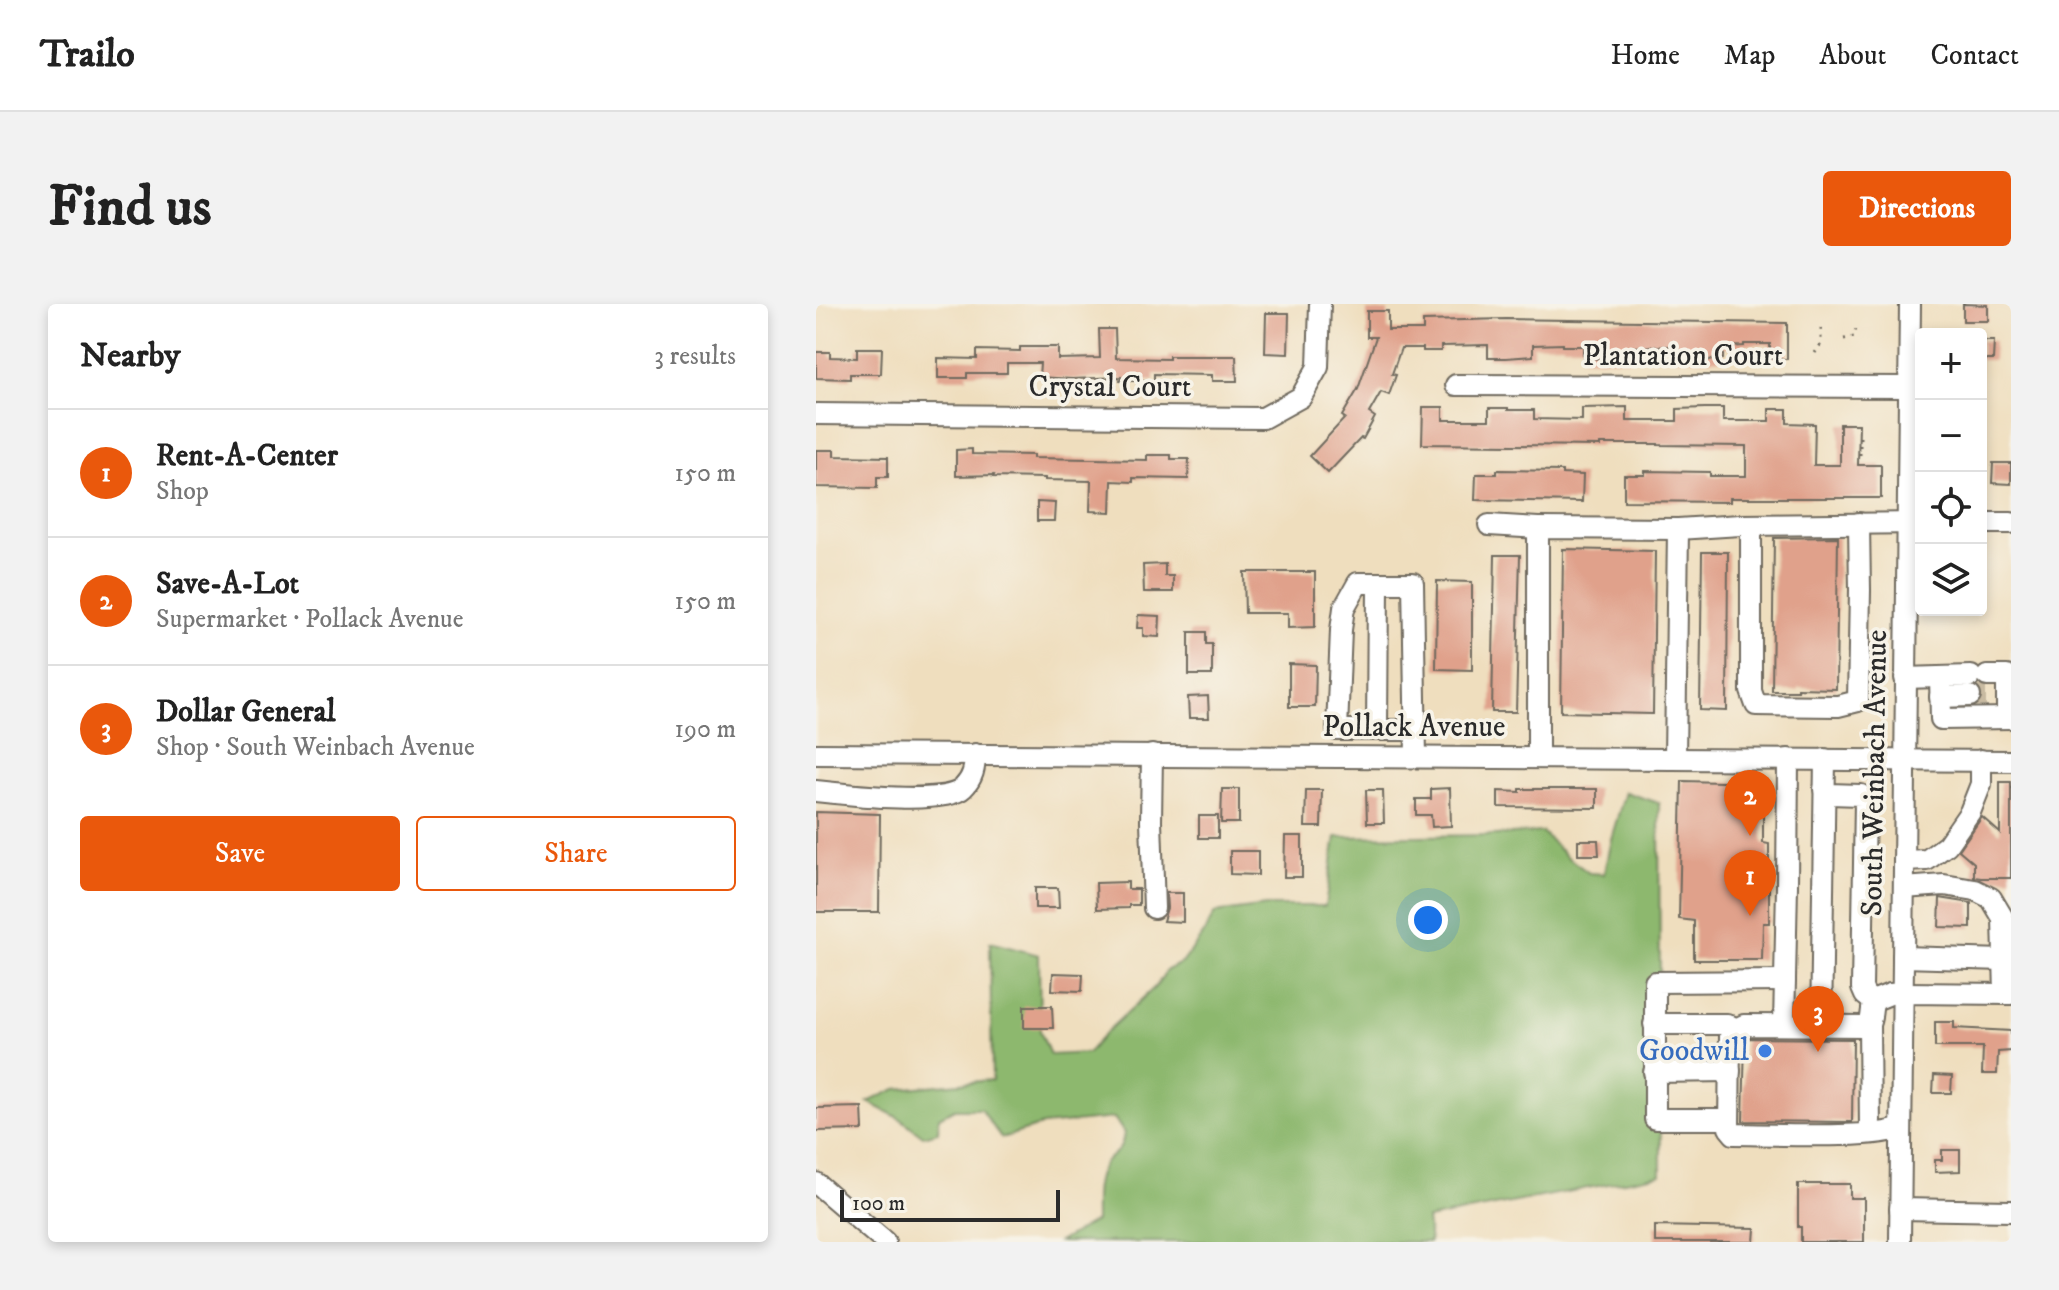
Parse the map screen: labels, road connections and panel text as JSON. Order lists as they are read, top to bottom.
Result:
{
  "streets": {
    "street": [
      "Plantation Court",
      "Crystal Court",
      "Pollack Avenue",
      "South Weinbach Avenue"
    ]
  },
  "crossings": [
    ["Plantation Court", "South Weinbach Avenue"],
    ["Pollack Avenue", "South Weinbach Avenue"]
  ],
  "places": ["Goodwill"],
  "scale_bar": "100 m",
  "page": {
    "header": "Trailo",
    "nav": [
      "Home",
      "Map",
      "About",
      "Contact"
    ],
    "buttons": [
      "Directions",
      ["Save", "Share"]
    ],
    "title": "Find us",
    "heading": ["Nearby", "3 results"],
    "map_buttons": ["+", "−"],
    "list": [
      {
        "mark": "1",
        "name": "Rent-A-Center",
        "note": "Shop",
        "value": "150 m"
      },
      {
        "mark": "2",
        "name": "Save-A-Lot",
        "note": "Supermarket · Pollack Avenue",
        "value": "150 m"
      },
      {
        "mark": "3",
        "name": "Dollar General",
        "note": "Shop · South Weinbach Avenue",
        "value": "190 m"
      }
    ],
    "pins": ["2", "1", "3"],
    "scale": "100 m"
  }
}
